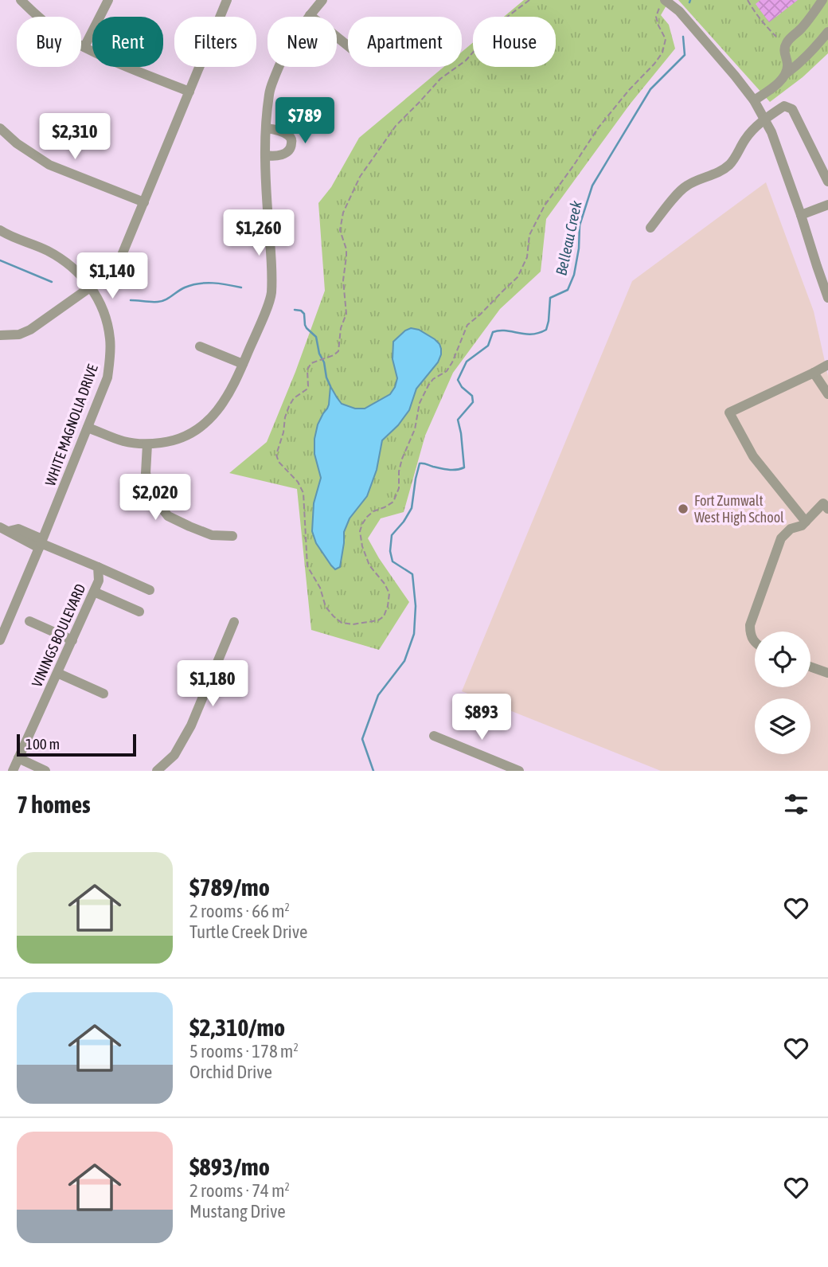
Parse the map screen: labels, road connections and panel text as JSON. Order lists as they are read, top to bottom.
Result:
{
  "streets": {
    "street": ["WHITE MAGNOLIA DRIVE", "VININGS BOULEVARD"]
  },
  "water": ["Belleau Creek"],
  "places": ["Fort Zumwalt West High School"],
  "scale_bar": "100 m",
  "page": {
    "chip": [
      "Buy",
      "Rent",
      "Filters",
      "New",
      "Apartment",
      "House"
    ],
    "price": [
      "$789",
      "$2,310",
      "$1,260",
      "$1,140",
      "$2,020",
      "$1,180",
      "$893"
    ],
    "scale": "100 m",
    "heading": "7 homes",
    "list": [
      {
        "name": "$789/mo",
        "note": "2 rooms · 66 m² · Turtle Creek Drive"
      },
      {
        "name": "$2,310/mo",
        "note": "5 rooms · 178 m² · Orchid Drive"
      },
      {
        "name": "$893/mo",
        "note": "2 rooms · 74 m² · Mustang Drive"
      }
    ]
  }
}
